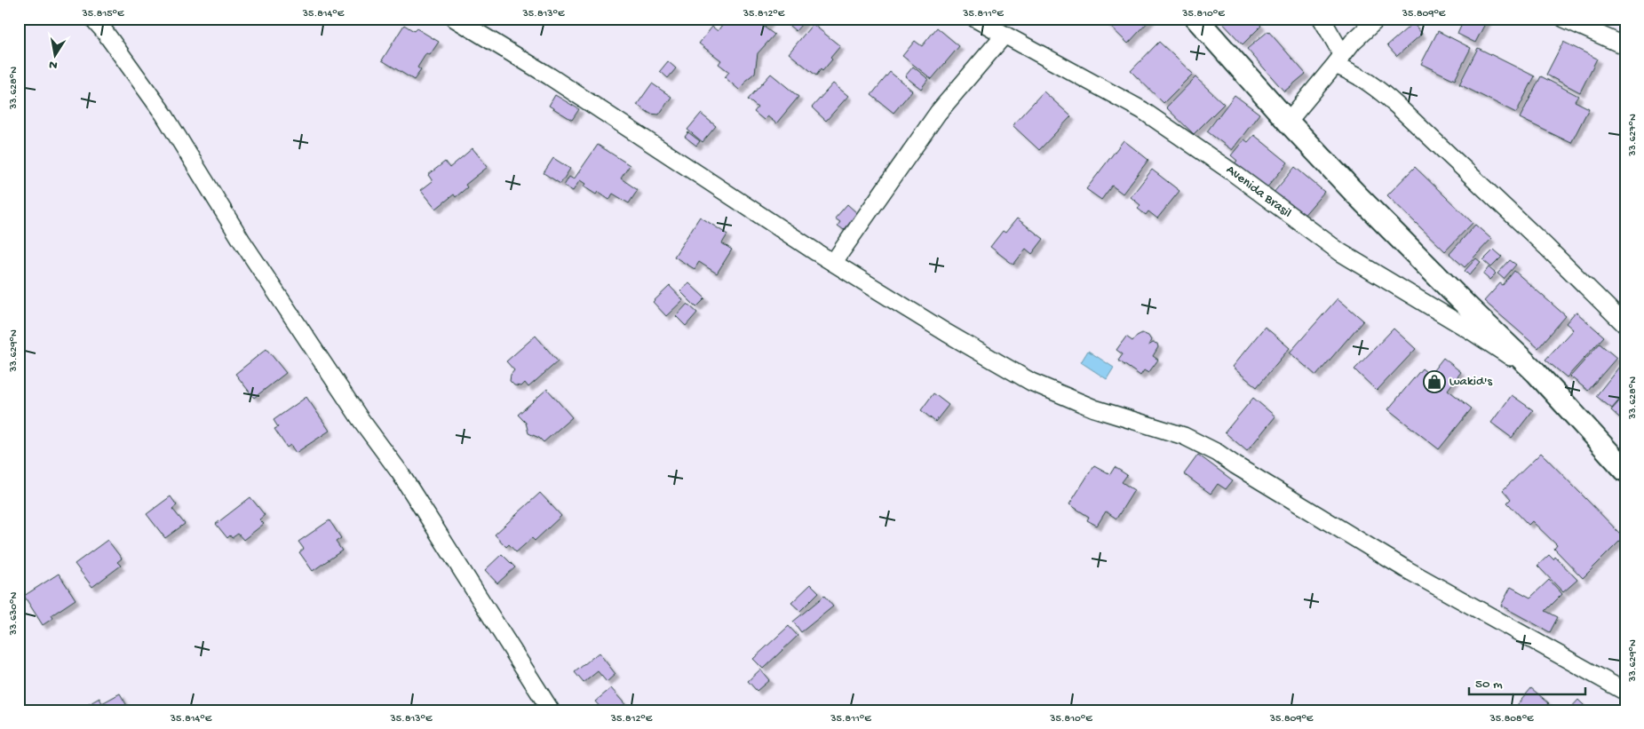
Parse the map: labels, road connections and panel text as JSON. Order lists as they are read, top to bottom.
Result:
{
  "streets": {
    "street": ["Avenida Brasil"]
  },
  "places": {
    "shop": ["wakid's"]
  },
  "scale_bar": "50 m",
  "north": "bottom",
  "coordinates": [
    "35.815°E",
    "35.814°E",
    "35.813°E",
    "35.812°E",
    "35.811°E",
    "35.810°E",
    "35.809°E",
    "33.628°N",
    "33.627°N",
    "33.629°N",
    "33.630°N",
    "35.808°E"
  ]
}
